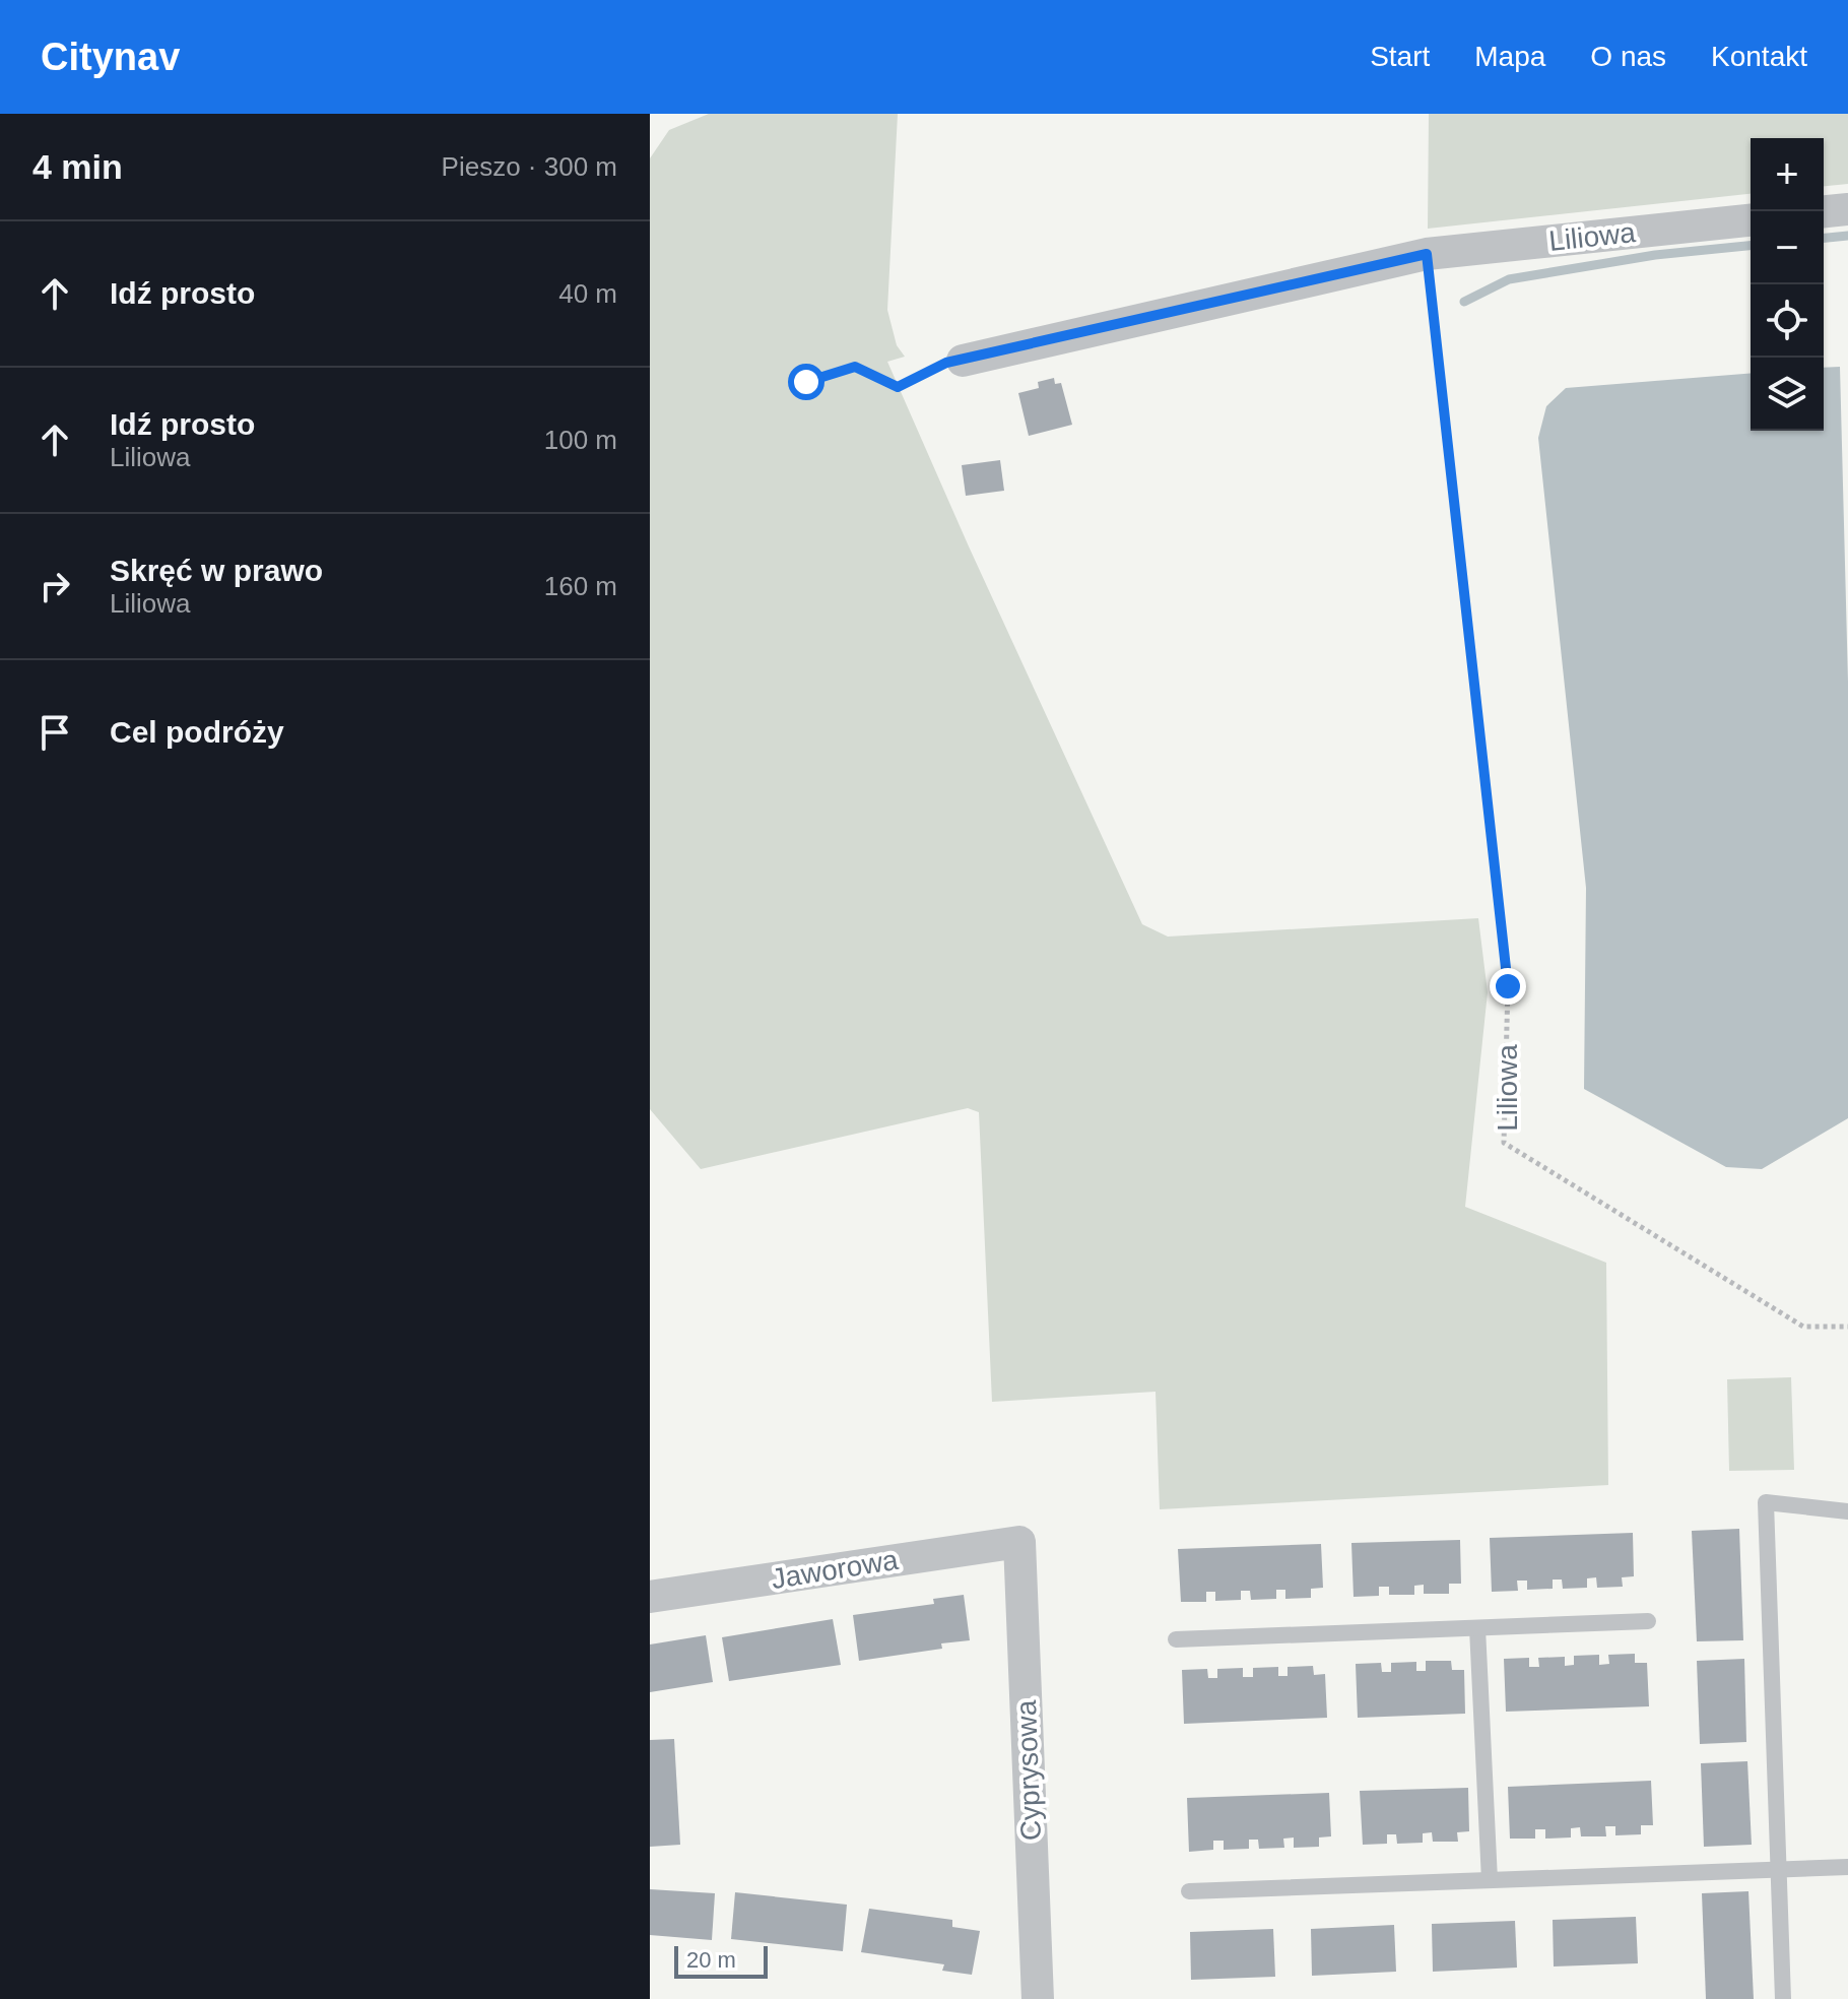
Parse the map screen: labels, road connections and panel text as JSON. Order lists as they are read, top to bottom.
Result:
{
  "streets": {
    "street": ["Liliowa", "Jaworowa", "Cyprysowa"]
  },
  "crossings": [
    ["Jaworowa", "Cyprysowa"]
  ],
  "scale_bar": "20 m",
  "page": {
    "header": "Citynav",
    "nav": [
      "Start",
      "Mapa",
      "O nas",
      "Kontakt"
    ],
    "heading": ["4 min", "Pieszo · 300 m"],
    "map_buttons": ["+", "−"],
    "list": [
      ["Idź prosto", "40 m"],
      ["Idź prosto", "Liliowa", "100 m"],
      ["Skręć w prawo", "Liliowa", "160 m"],
      "Cel podróży"
    ],
    "scale": "20 m"
  }
}
